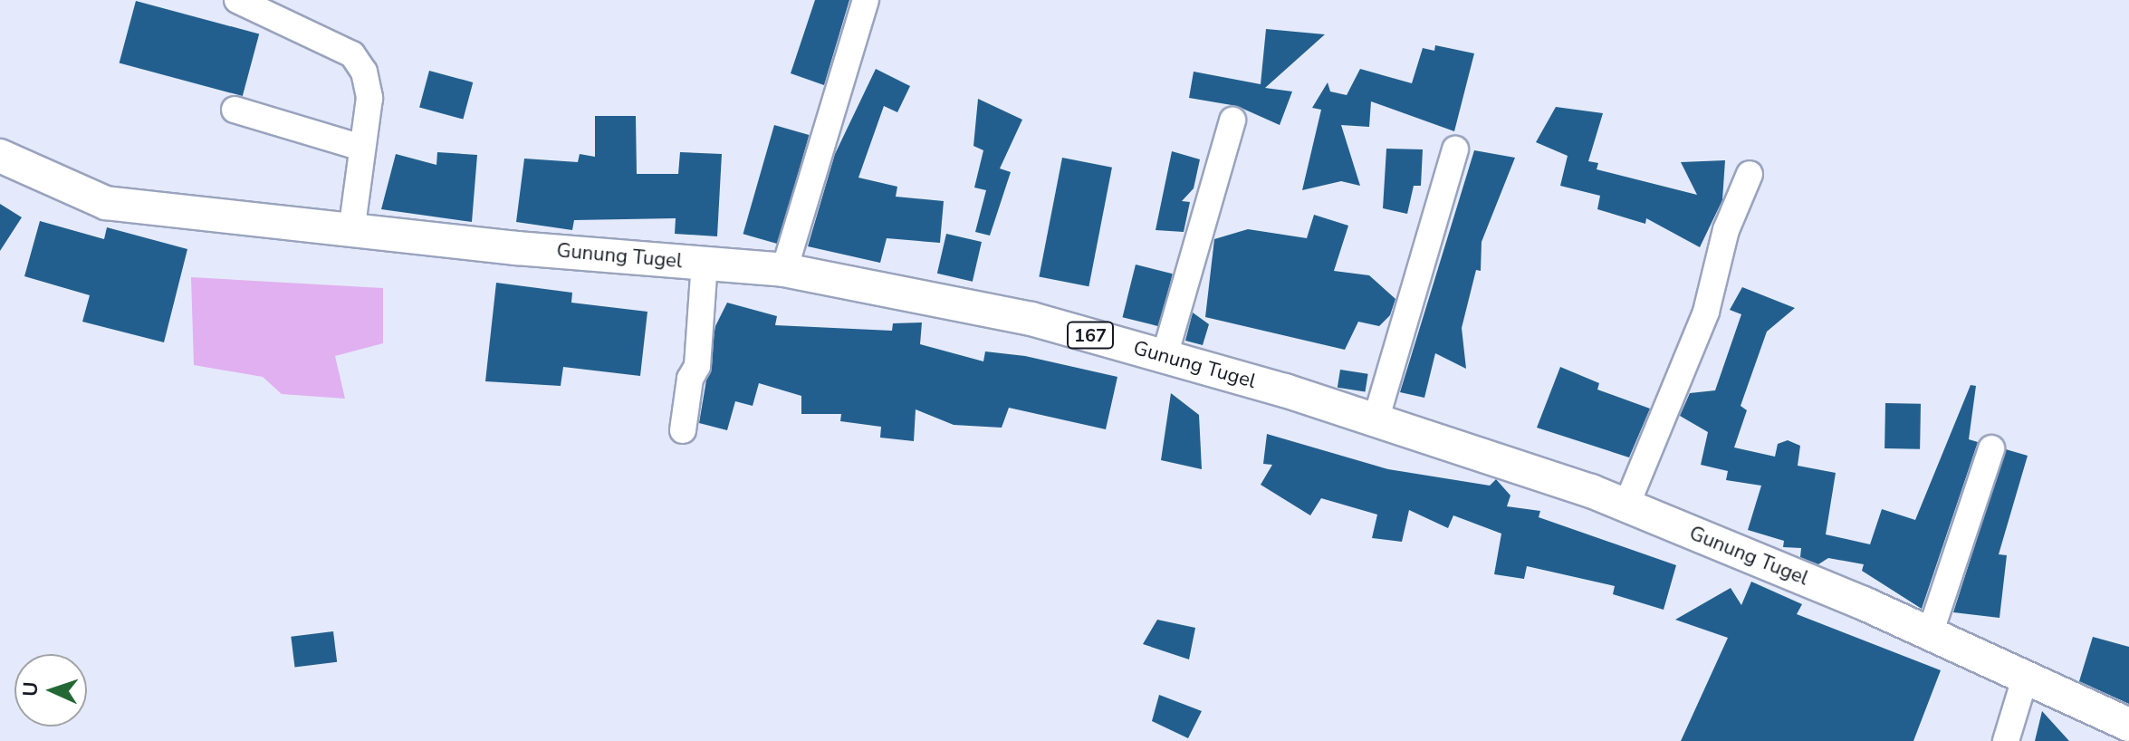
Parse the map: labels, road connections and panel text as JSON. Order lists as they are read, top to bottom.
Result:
{
  "streets": {
    "main road": ["Gunung Tugel", "167"]
  },
  "north": "left"
}
